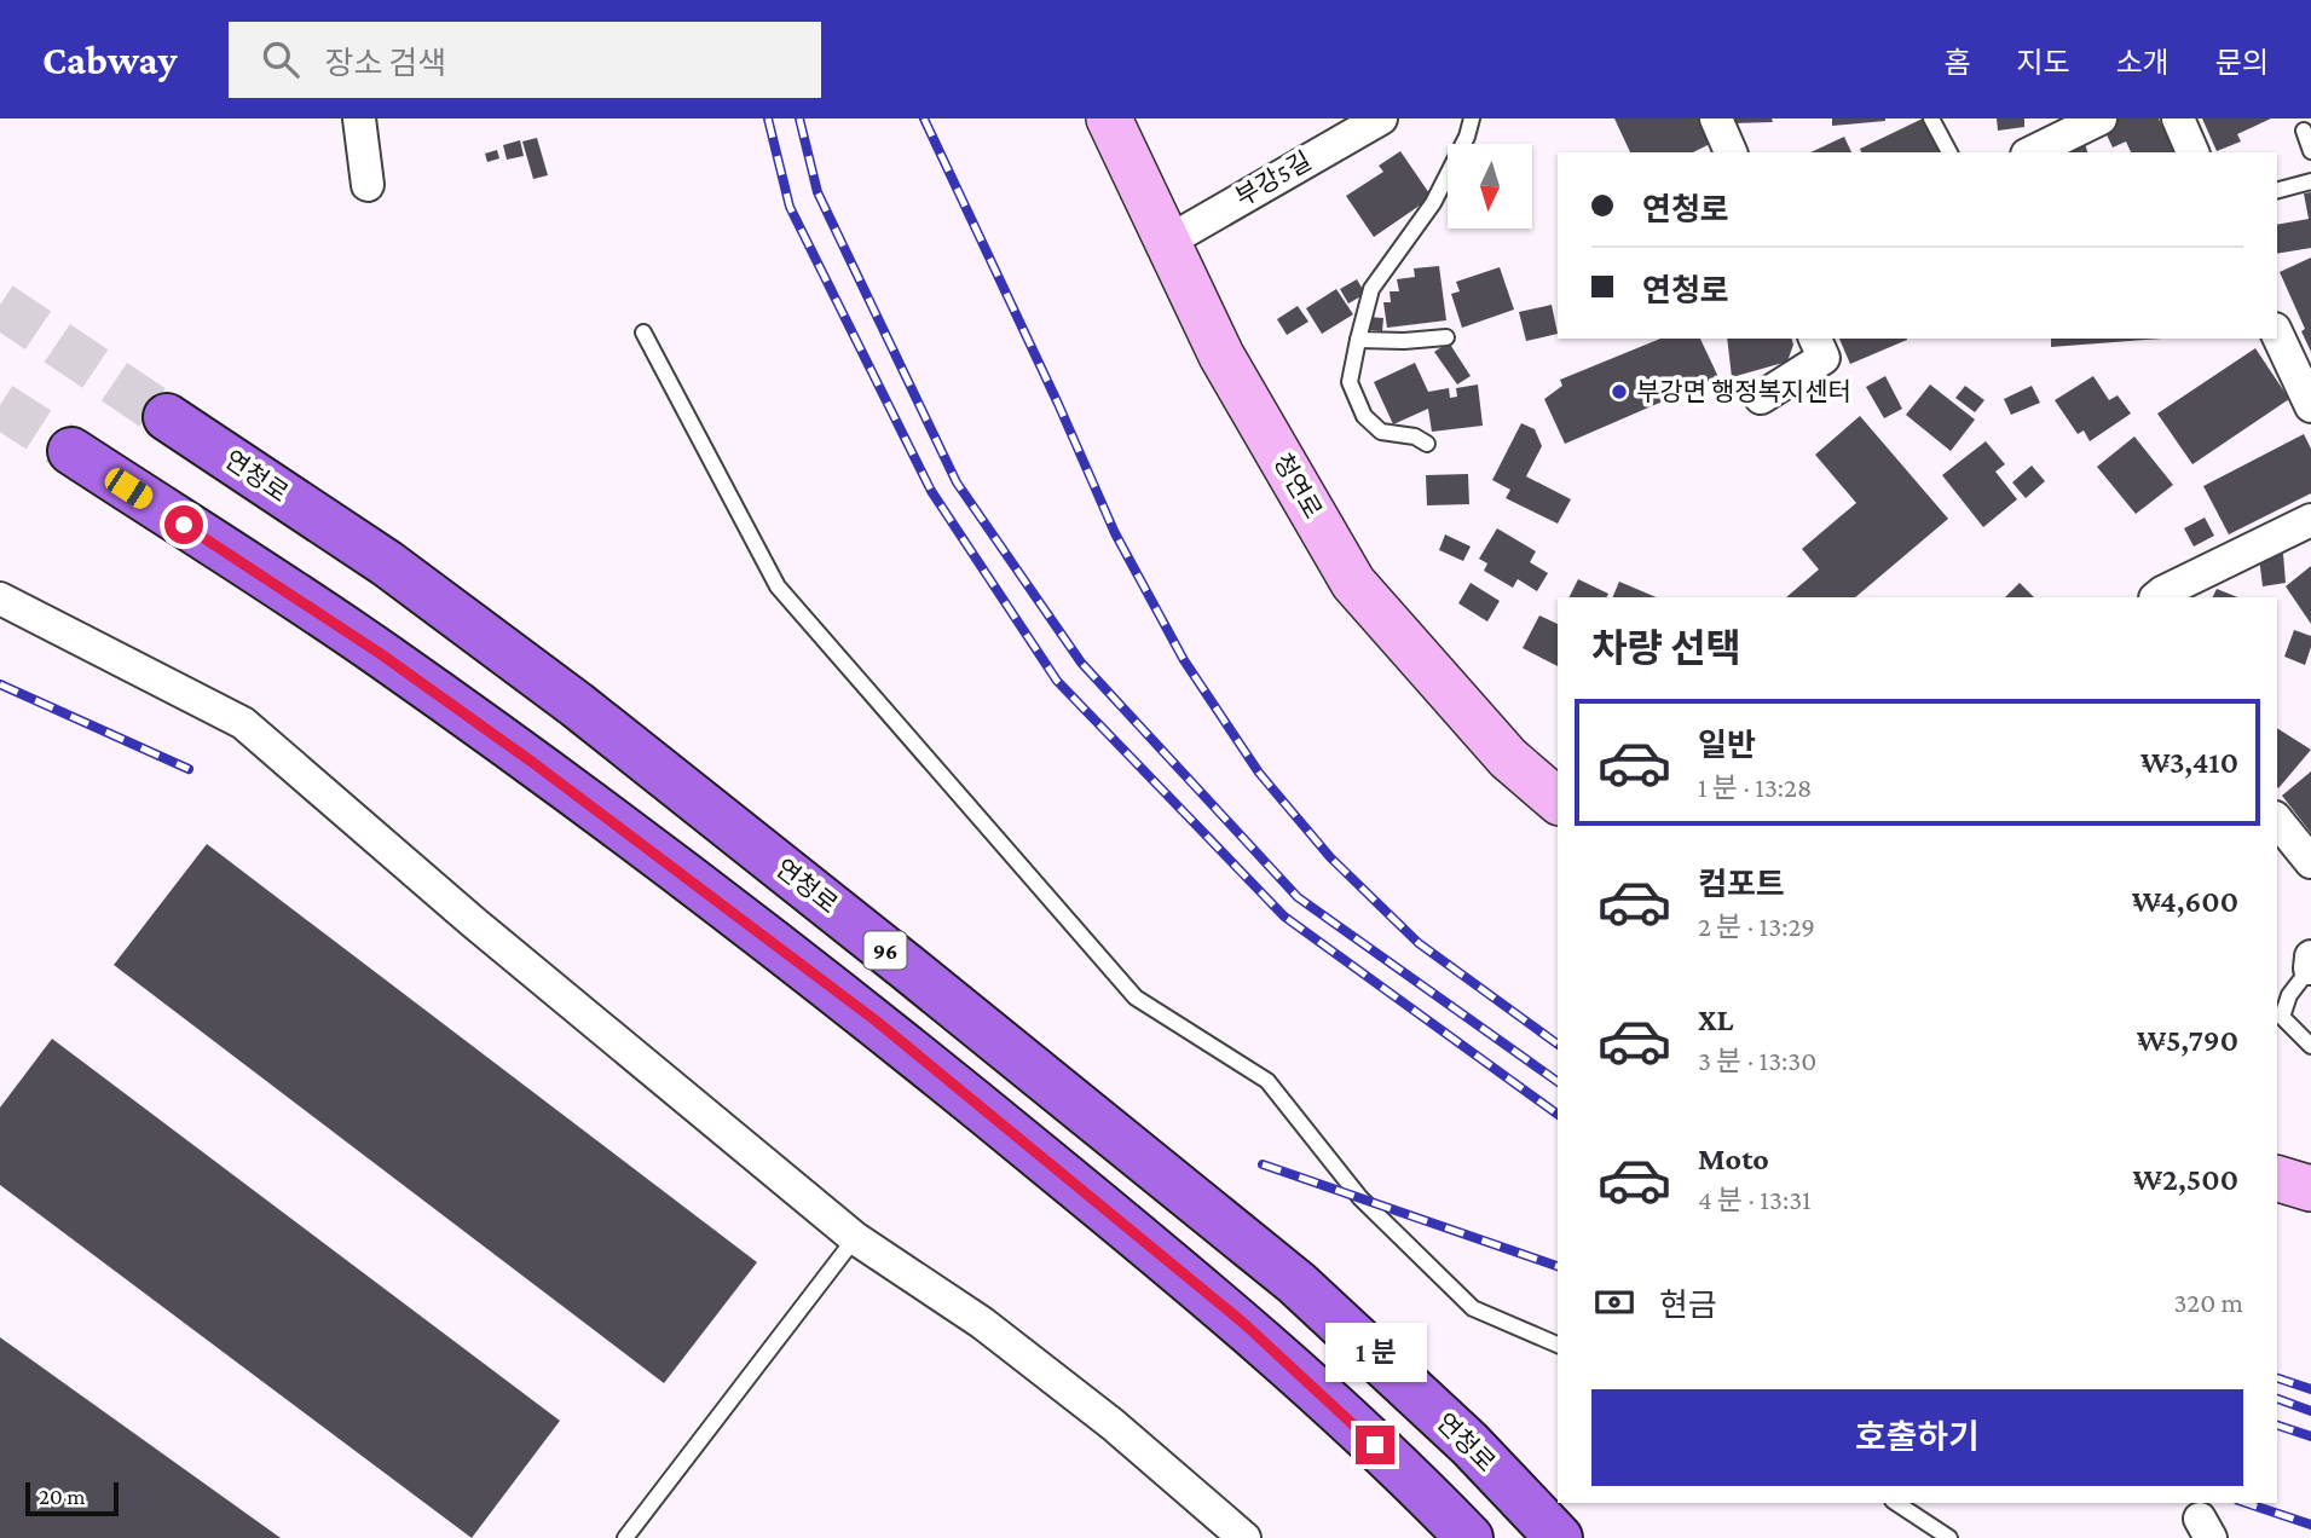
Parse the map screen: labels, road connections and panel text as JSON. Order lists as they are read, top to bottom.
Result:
{
  "streets": {
    "highway": ["연청로", "96"],
    "main road": ["청연로"],
    "street": ["부강5길"]
  },
  "crossings": [
    ["부강5길", "청연로"]
  ],
  "places": ["부강면 행정복지센터"],
  "scale_bar": "20 m",
  "north": "bottom",
  "page": {
    "header": "Cabway",
    "search": "장소 검색",
    "nav": [
      "홈",
      "지도",
      "소개",
      "문의"
    ],
    "banner": ["연청로", "연청로"],
    "heading": "차량 선택",
    "list": [
      {
        "name": "일반",
        "note": "1 분 · 13:28",
        "value": "₩3,410"
      },
      {
        "name": "컴포트",
        "note": "2 분 · 13:29",
        "value": "₩4,600"
      },
      {
        "name": "XL",
        "note": "3 분 · 13:30",
        "value": "₩5,790"
      },
      {
        "name": "Moto",
        "note": "4 분 · 13:31",
        "value": "₩2,500"
      }
    ],
    "pay": ["현금", "320 m"],
    "bubble": "1 분",
    "buttons": "호출하기",
    "scale": "20 m"
  }
}
